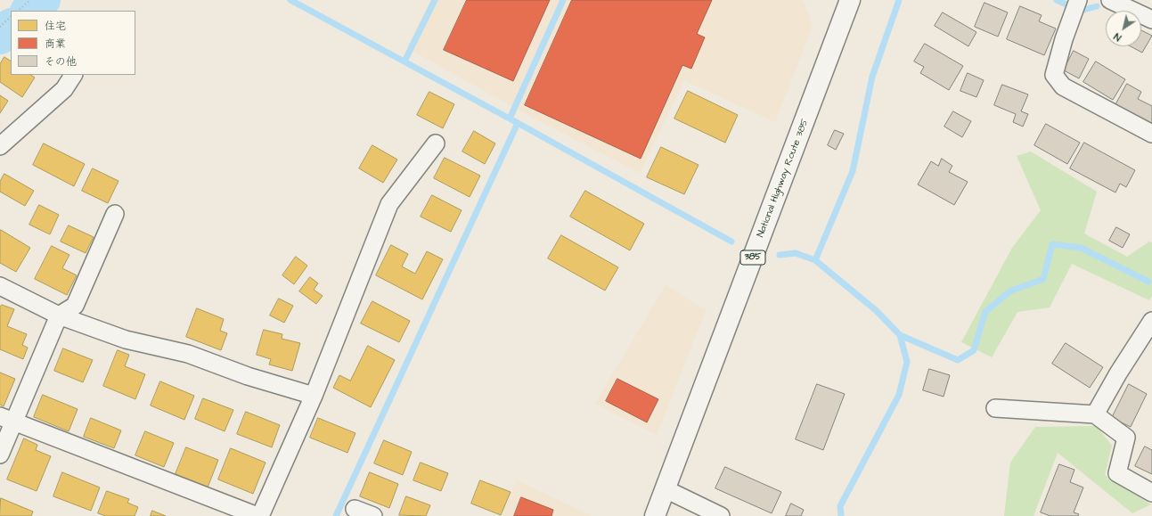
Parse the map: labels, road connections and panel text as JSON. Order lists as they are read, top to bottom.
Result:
{
  "streets": {
    "highway": ["National Highway Route 385", "385"]
  },
  "legend": ["住宅", "商業", "その他"],
  "north": "bottom left"
}
